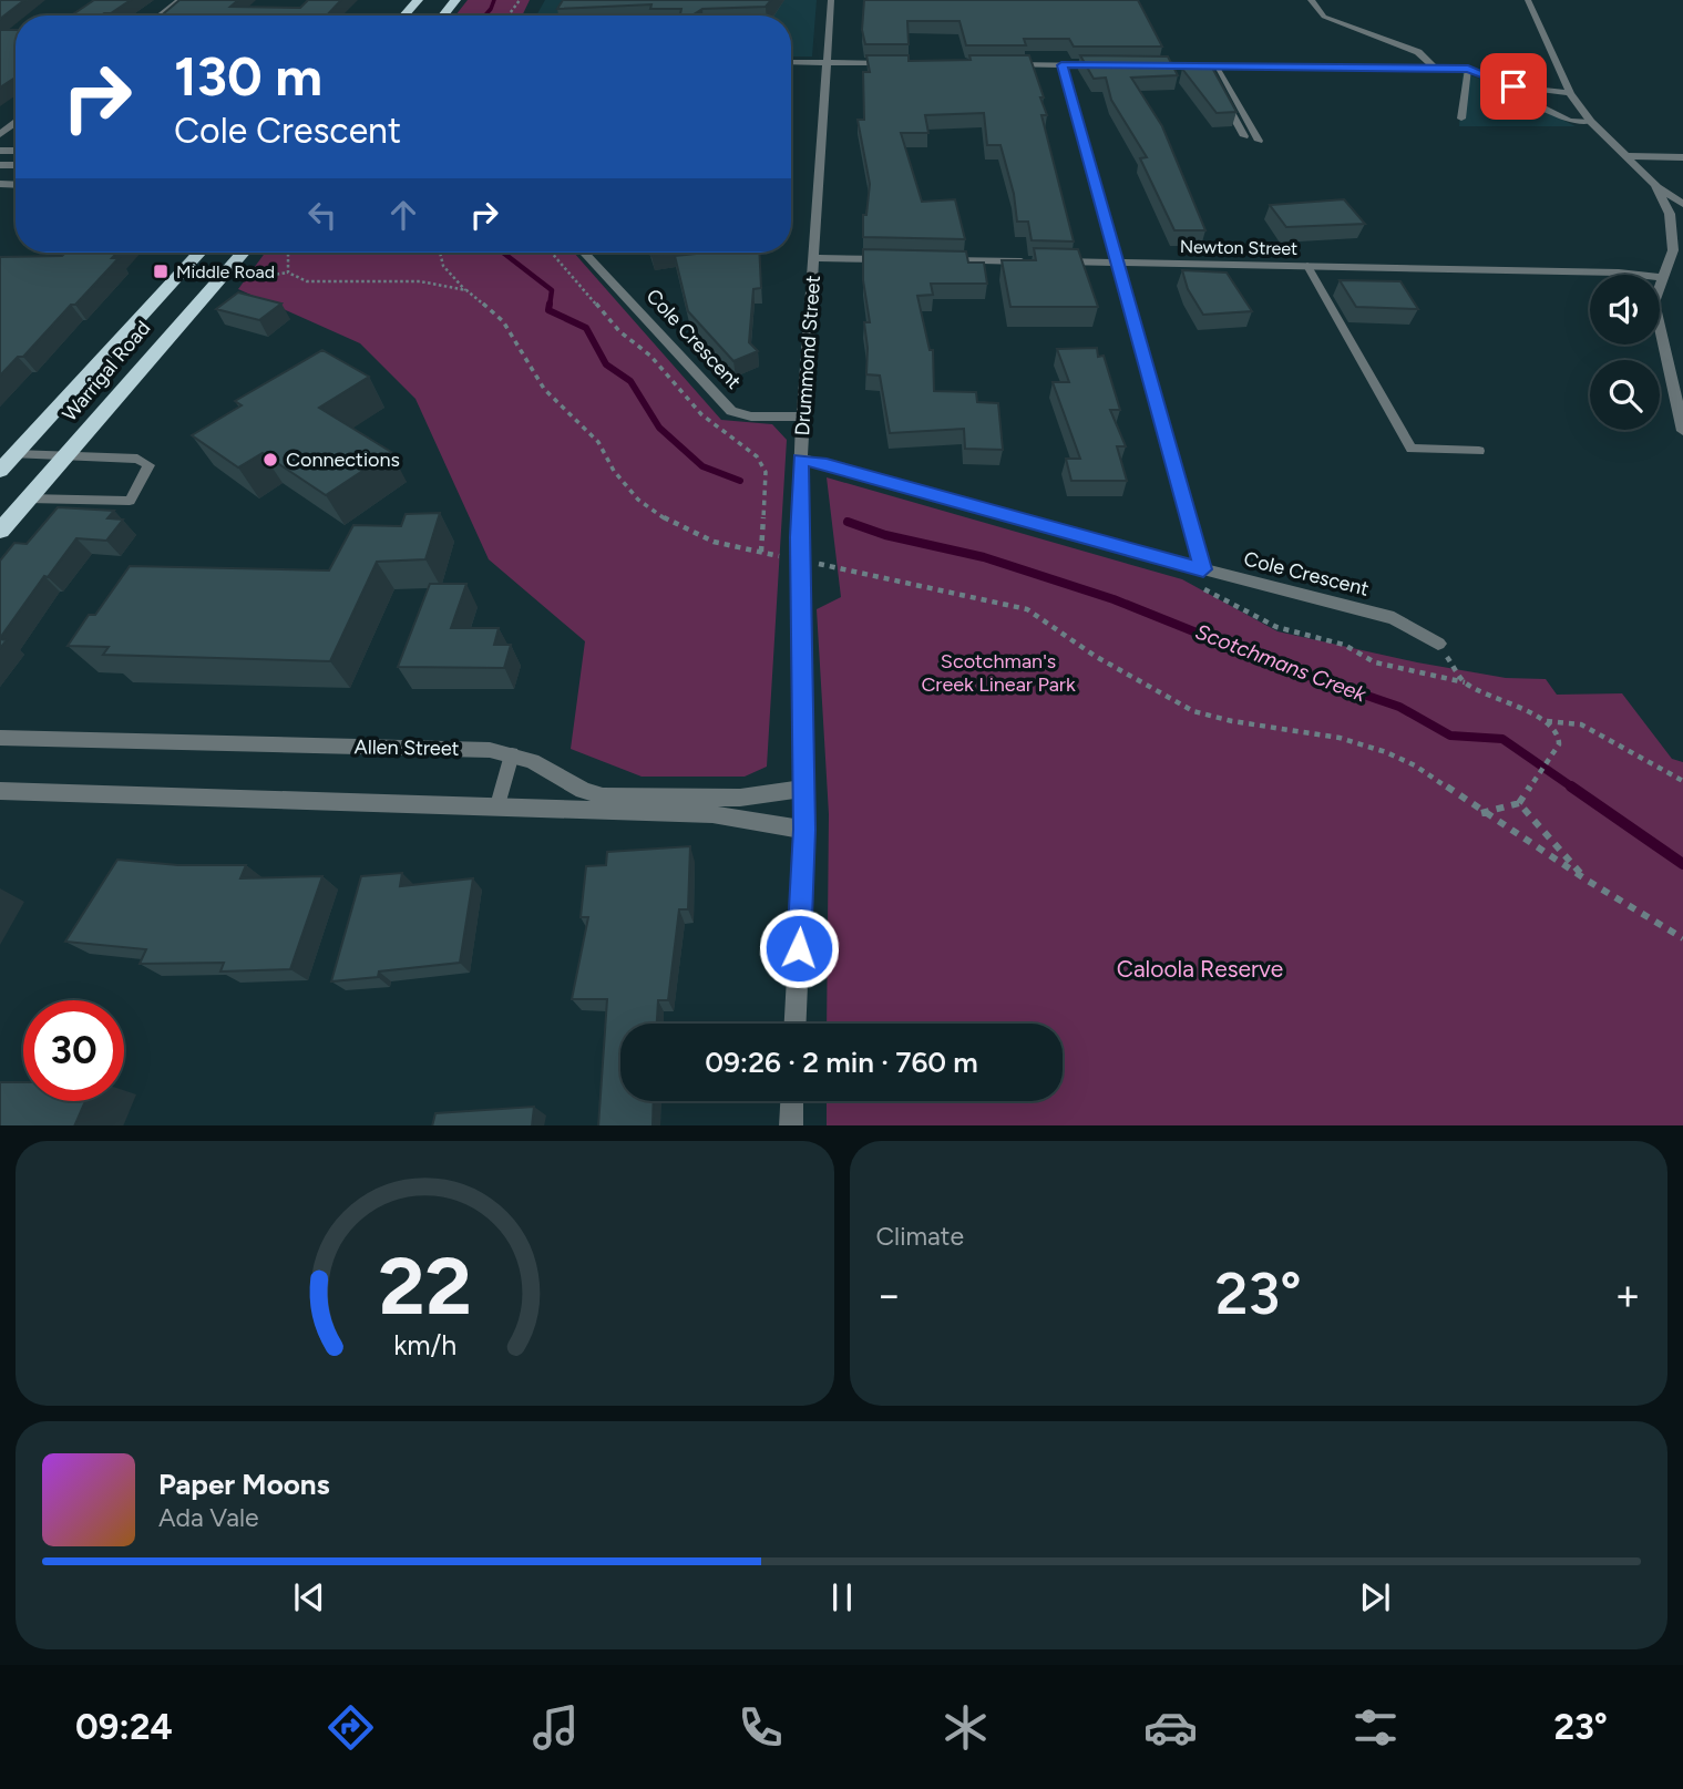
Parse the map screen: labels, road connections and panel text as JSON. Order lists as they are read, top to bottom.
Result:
{
  "streets": {
    "highway": ["Warrigal Road"],
    "street": [
      "Newton Street",
      "Cole Crescent",
      "Drummond Street",
      "Allen Street"
    ]
  },
  "crossings": [
    ["Cole Crescent", "Drummond Street"],
    ["Drummond Street", "Allen Street"]
  ],
  "water": ["Scotchmans Creek"],
  "parks": ["Scotchman's Creek Linear Park", "Caloola Reserve"],
  "places": {
    "transit": ["Middle Road"],
    "other": ["Connections"]
  },
  "page": {
    "turn": ["130 m", "Cole Crescent"],
    "limit": "30",
    "trip": "09:26 · 2 min · 760 m",
    "tile": "Climate",
    "heat": ["−", "23°", "+"],
    "song": ["Paper Moons", "Ada Vale"],
    "tabs": ["09:24", "23°"],
    "gauge": ["22", "km/h"]
  }
}
